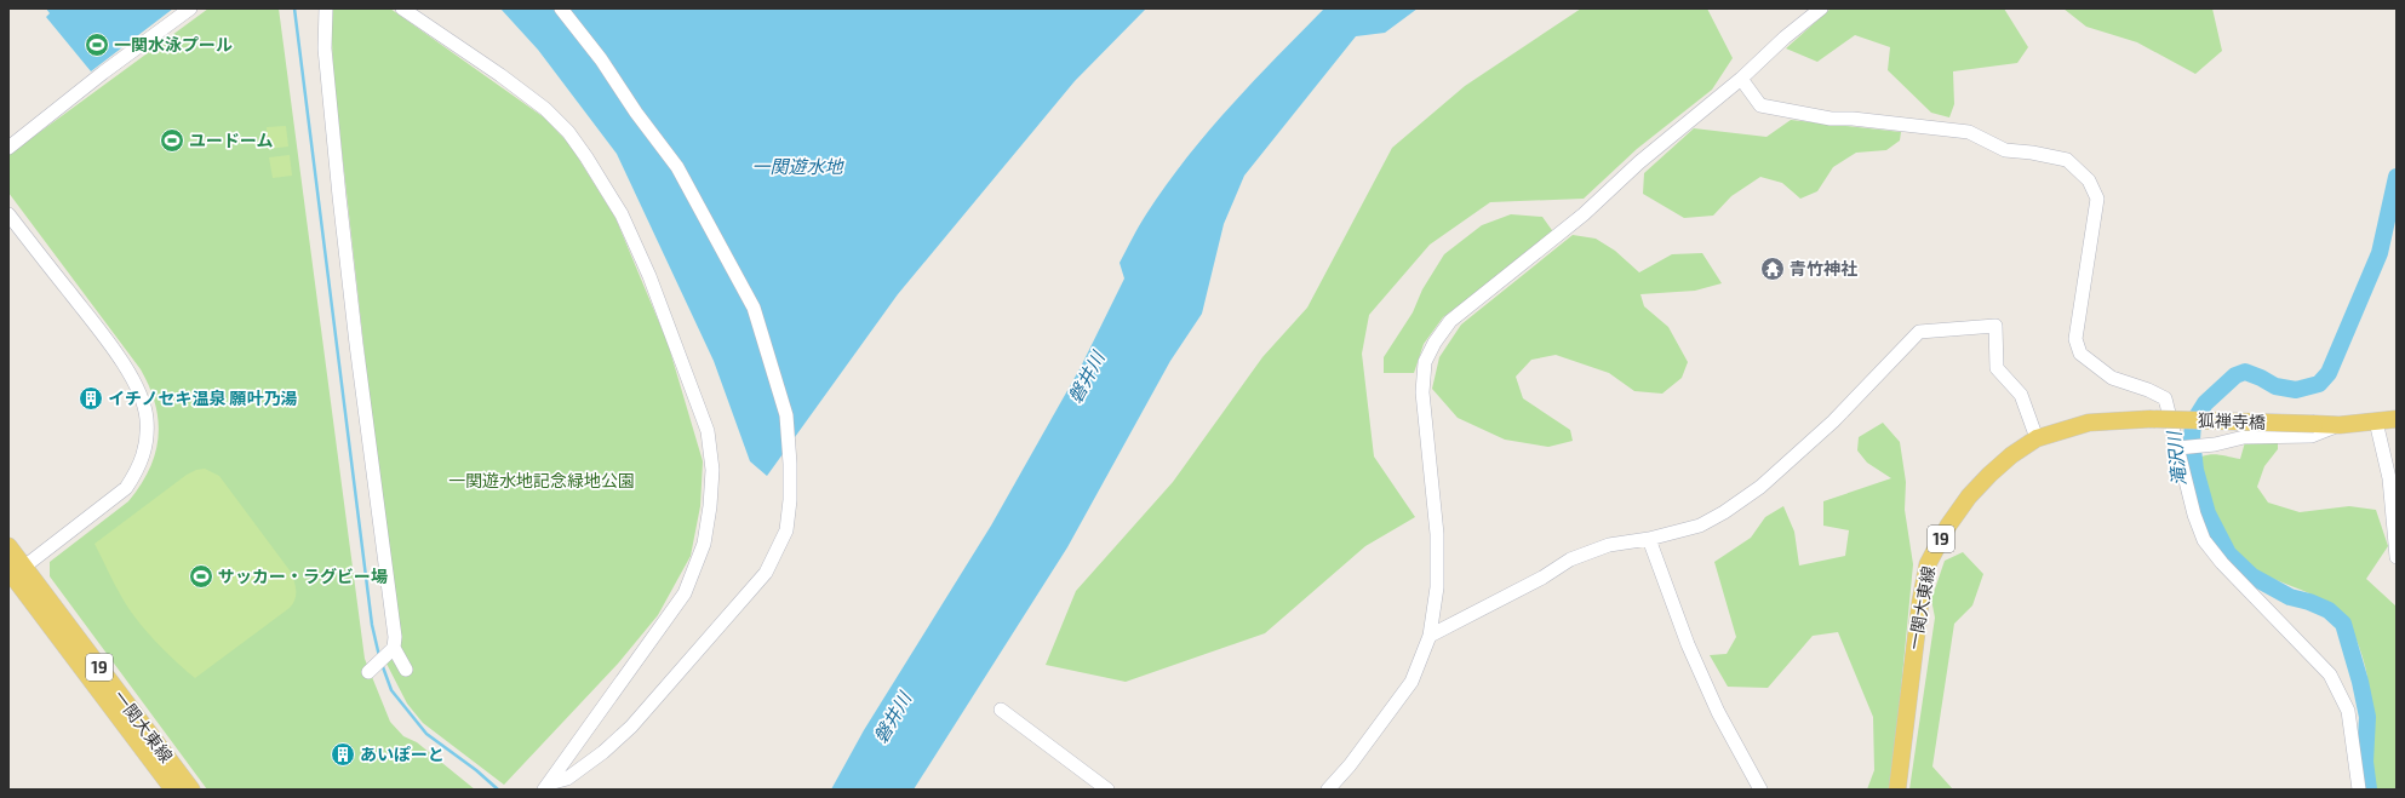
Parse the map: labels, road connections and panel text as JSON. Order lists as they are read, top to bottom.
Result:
{
  "streets": {
    "main road": ["狐禅寺橋", "19", "一関大東線"]
  },
  "crossings": [
    ["狐禅寺橋", "19"],
    ["狐禅寺橋", "一関大東線"]
  ],
  "water": ["一関遊水地", "磐井川", "滝沢川"],
  "parks": ["一関遊水地記念緑地公園"],
  "places": {
    "sports": ["一関水泳プール", "ユードーム", "サッカー・ラグビー場"],
    "temple": ["青竹神社"],
    "building": ["イチノセキ温泉 願叶乃湯", "あいぽーと"]
  }
}
